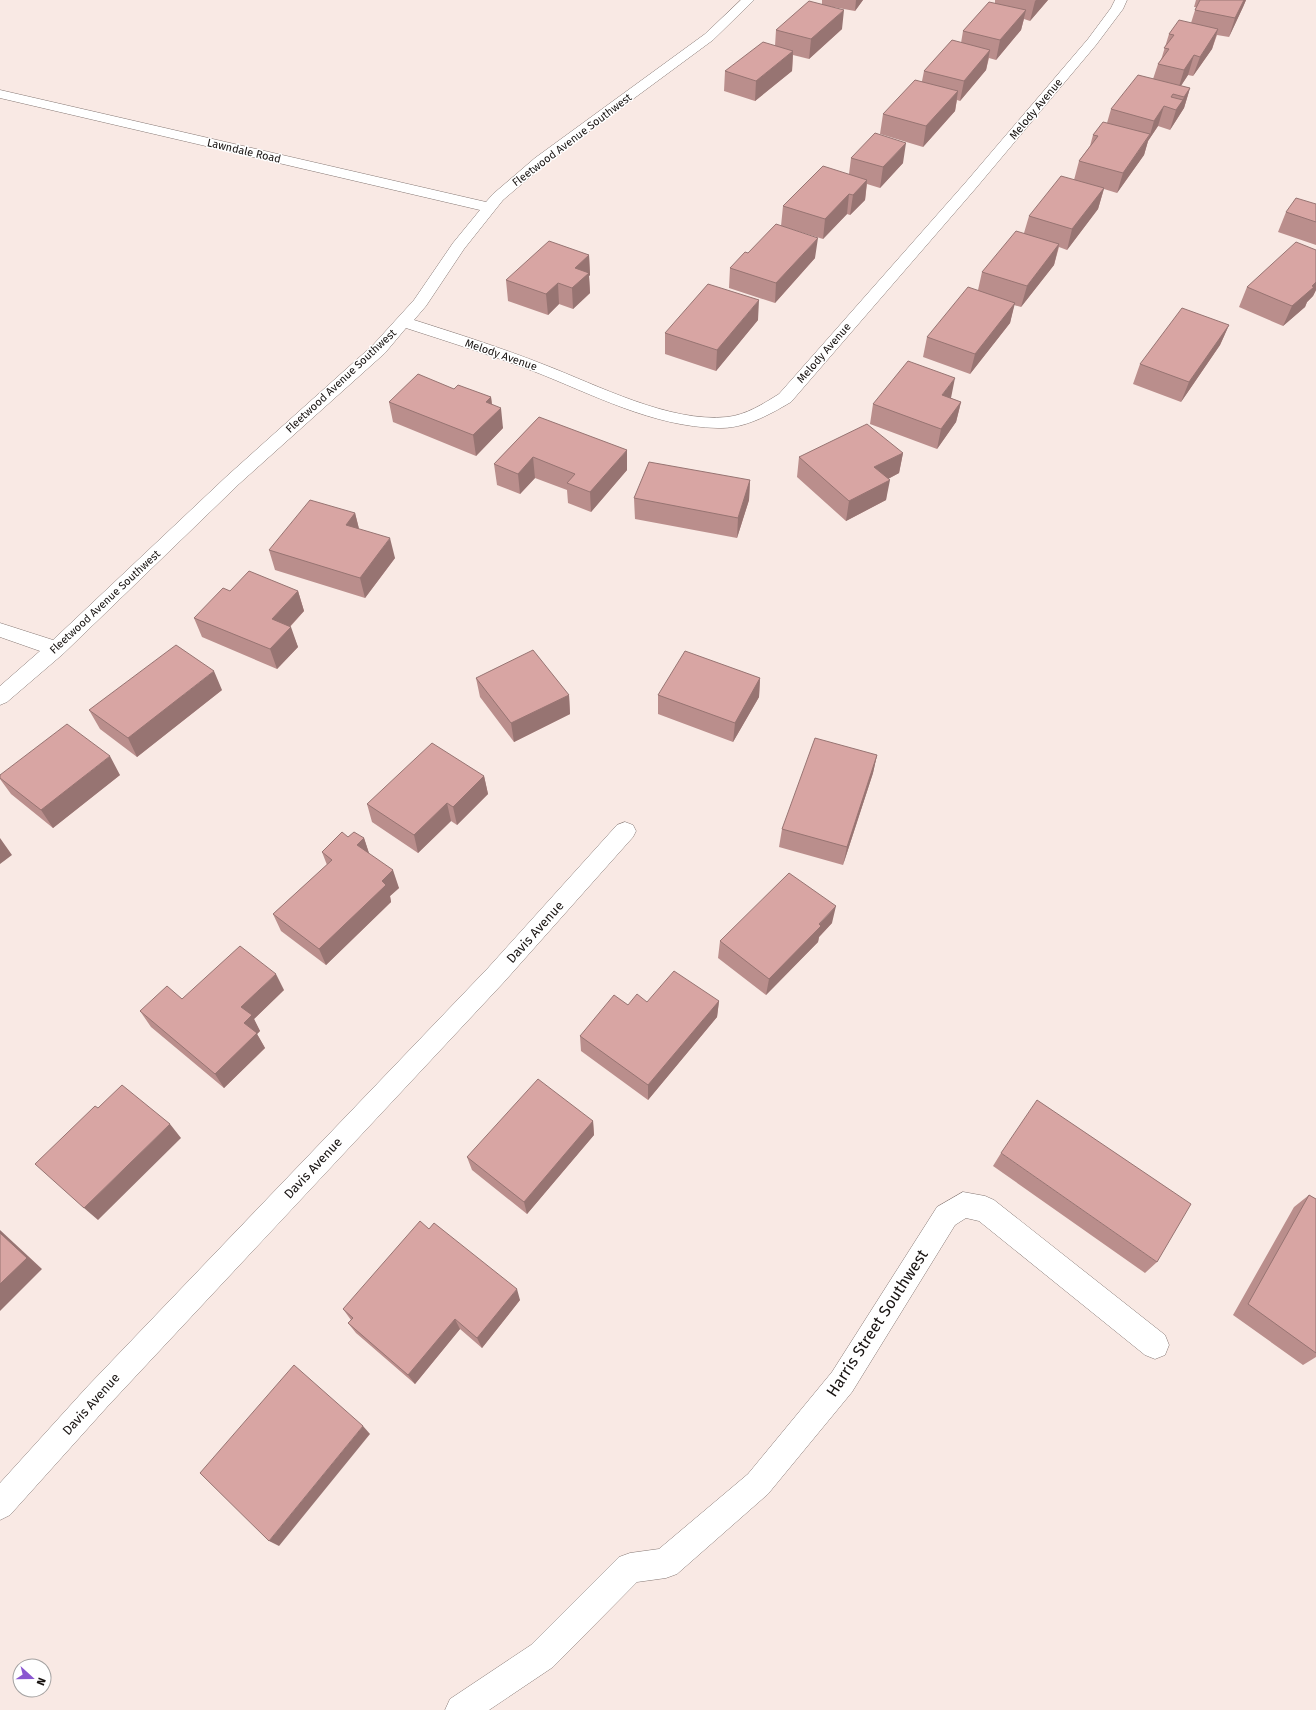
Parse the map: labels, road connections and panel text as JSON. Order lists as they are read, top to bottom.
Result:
{
  "streets": {
    "street": [
      "Melody Avenue",
      "Fleetwood Avenue Southwest",
      "Lawndale Road",
      "Davis Avenue",
      "Harris Street Southwest"
    ]
  },
  "crossings": [
    ["Melody Avenue", "Fleetwood Avenue Southwest"],
    ["Fleetwood Avenue Southwest", "Lawndale Road"]
  ],
  "north": "right"
}
